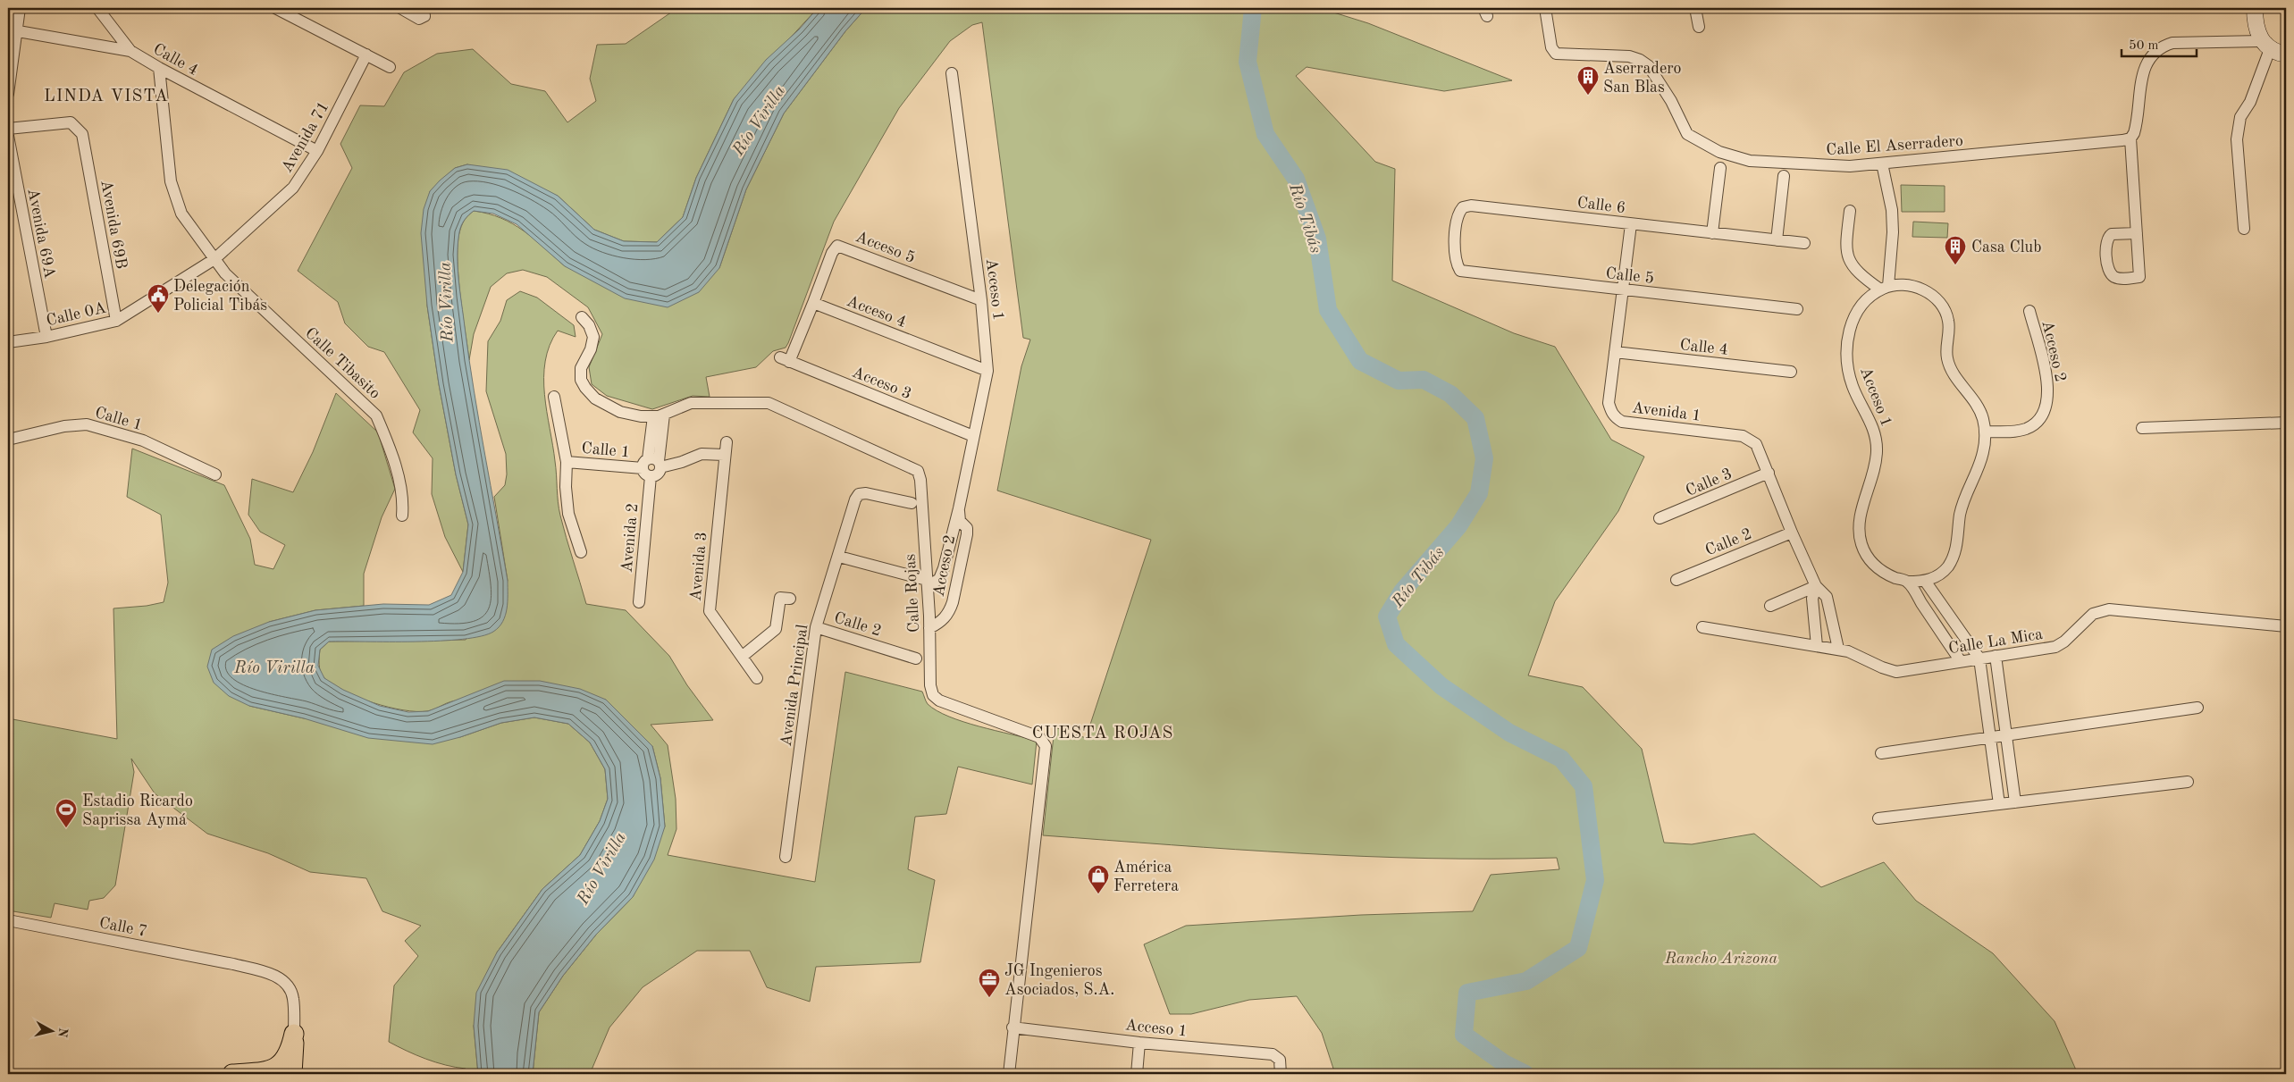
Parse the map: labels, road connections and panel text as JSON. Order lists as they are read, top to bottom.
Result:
{
  "streets": {
    "street": [
      "Calle 4",
      "Avenida 71",
      "Calle El Aserradero",
      "Calle 6",
      "Avenida 69B",
      "Avenida 69A",
      "Acceso 5",
      "Calle 5",
      "Acceso 1",
      "Acceso 4",
      "Calle 0A",
      "Acceso 2",
      "Calle Tibasito",
      "Acceso 3",
      "Avenida 1",
      "Calle 1",
      "Calle 3",
      "Avenida 2",
      "Calle 2",
      "Avenida 3",
      "Calle Rojas",
      "Calle La Mica",
      "Avenida Principal",
      "Calle 7"
    ]
  },
  "crossings": [
    ["Calle 4", "Avenida 71"],
    ["Calle 4", "Calle Tibasito"],
    ["Calle 4", "Avenida 1"],
    ["Avenida 71", "Calle 0A"],
    ["Avenida 71", "Calle Tibasito"],
    ["Calle 6", "Calle 5"],
    ["Calle 6", "Avenida 1"],
    ["Avenida 69B", "Calle 0A"],
    ["Avenida 69A", "Calle 0A"],
    ["Acceso 5", "Acceso 1"],
    ["Acceso 5", "Acceso 4"],
    ["Acceso 5", "Acceso 3"],
    ["Calle 5", "Avenida 1"],
    ["Acceso 1", "Acceso 4"],
    ["Acceso 1", "Acceso 2"],
    ["Acceso 1", "Acceso 3"],
    ["Acceso 1", "Calle Rojas"],
    ["Acceso 4", "Acceso 3"],
    ["Calle 0A", "Calle Tibasito"],
    ["Acceso 2", "Calle Rojas"],
    ["Avenida 1", "Calle 3"],
    ["Avenida 1", "Calle 2"],
    ["Avenida 1", "Calle La Mica"],
    ["Calle 1", "Avenida 2"],
    ["Calle 1", "Avenida 3"],
    ["Avenida 2", "Calle Rojas"],
    ["Calle 2", "Avenida Principal"]
  ],
  "districts": ["LINDA VISTA", "CUESTA ROJAS"],
  "water": ["Río Virilla", "Río Tibás"],
  "parks": ["Rancho Arizona"],
  "places": {
    "building": ["Aserradero San Blas", "Casa Club"],
    "public building": ["Delegación Policial Tibás"],
    "sports": ["Estadio Ricardo Saprissa Aymá"],
    "shop": ["América Ferretera"],
    "office": ["JG Ingenieros Asociados, S.A."]
  },
  "scale_bar": "50 m",
  "north": "right"
}
